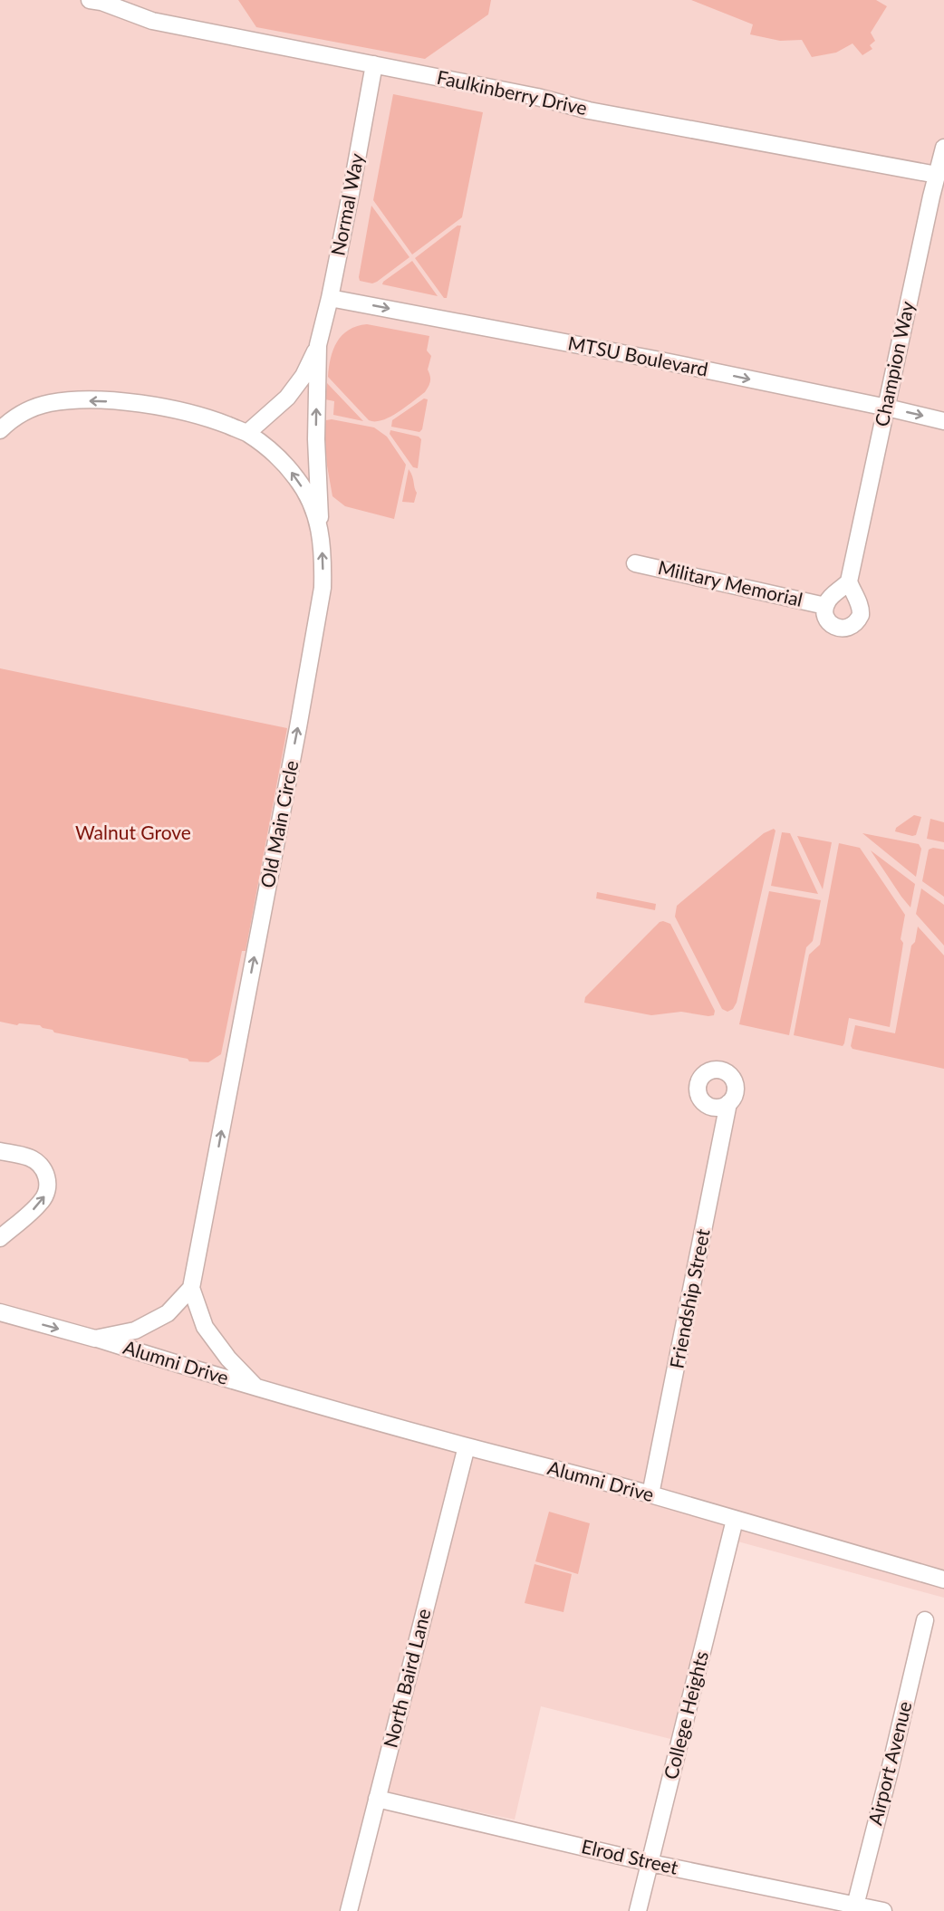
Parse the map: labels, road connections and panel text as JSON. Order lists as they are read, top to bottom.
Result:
{
  "streets": {
    "street": [
      "Faulkinberry Drive",
      "Normal Way",
      "MTSU Boulevard",
      "Champion Way",
      "Military Memorial",
      "Old Main Circle",
      "Friendship Street",
      "Alumni Drive",
      "North Baird Lane",
      "College Heights",
      "Airport Avenue",
      "Elrod Street"
    ]
  },
  "crossings": [
    ["Faulkinberry Drive", "Normal Way"],
    ["Faulkinberry Drive", "Champion Way"],
    ["Normal Way", "MTSU Boulevard"],
    ["Normal Way", "Old Main Circle"],
    ["MTSU Boulevard", "Champion Way"],
    ["Champion Way", "Military Memorial"],
    ["Old Main Circle", "Alumni Drive"],
    ["Friendship Street", "Alumni Drive"],
    ["Alumni Drive", "North Baird Lane"],
    ["Alumni Drive", "College Heights"],
    ["North Baird Lane", "Elrod Street"],
    ["College Heights", "Elrod Street"],
    ["Airport Avenue", "Elrod Street"]
  ],
  "one_way": ["MTSU Boulevard"],
  "parks": ["Walnut Grove"]
}
